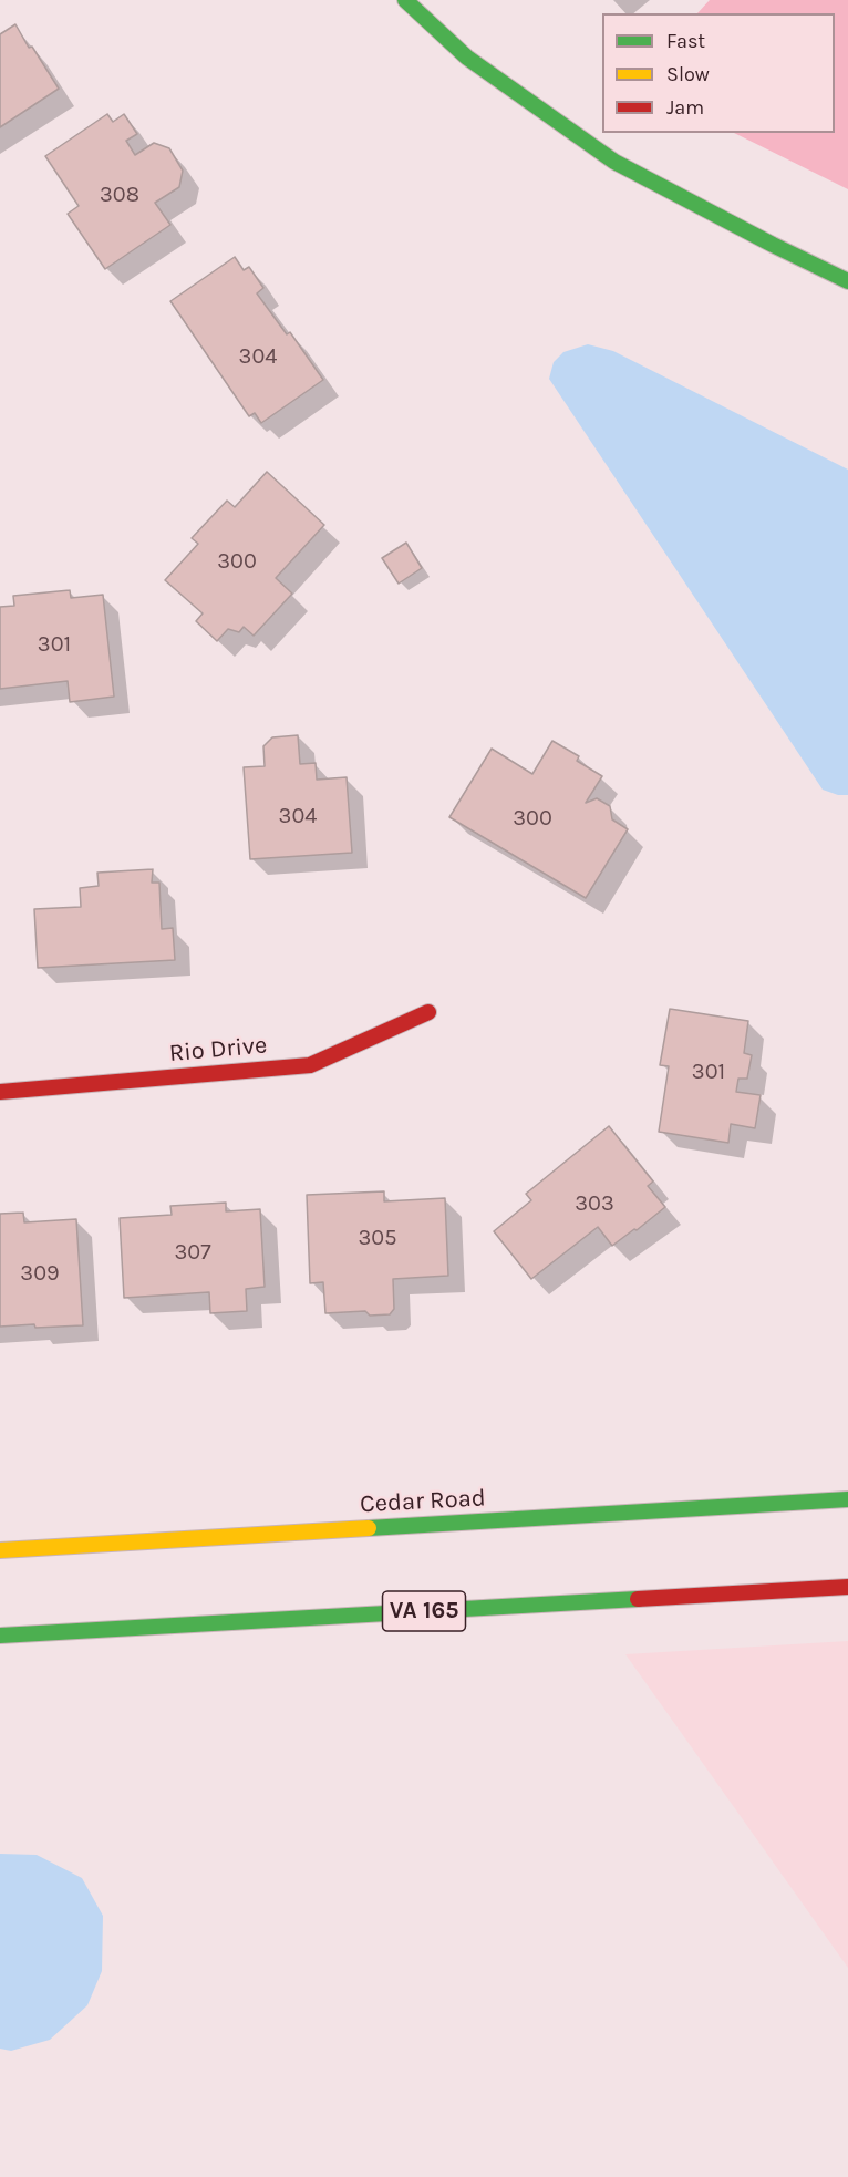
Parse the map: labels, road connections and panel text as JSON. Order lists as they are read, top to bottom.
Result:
{
  "streets": {
    "main road": ["Rio Drive", "Cedar Road", "VA 165"]
  },
  "house_numbers": [
    "308",
    "304",
    "300",
    "301",
    "304",
    "300",
    "301",
    "303",
    "305",
    "307",
    "309"
  ],
  "legend": ["Fast", "Slow", "Jam"]
}
